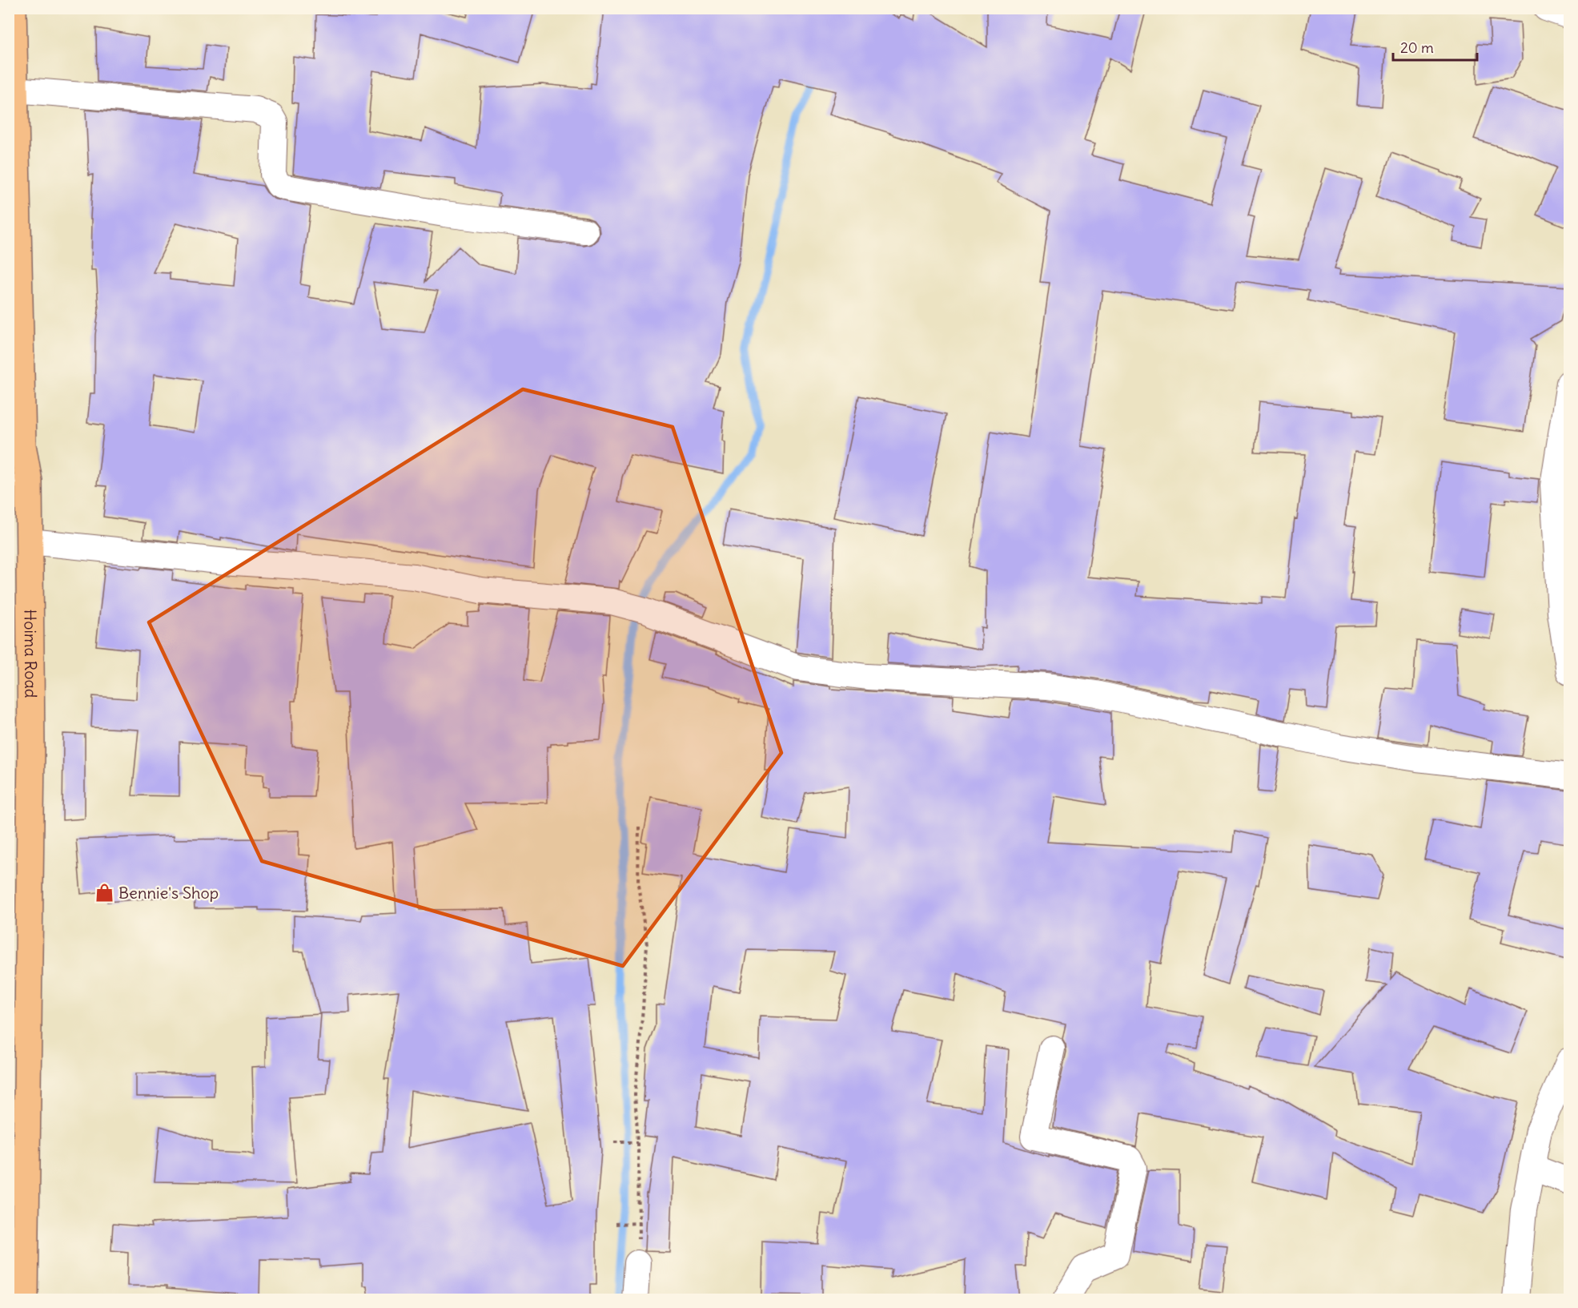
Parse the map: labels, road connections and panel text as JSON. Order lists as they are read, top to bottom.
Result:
{
  "streets": {
    "main road": ["Hoima Road"]
  },
  "places": {
    "shop": ["Bennie's Shop"]
  },
  "scale_bar": "20 m"
}
